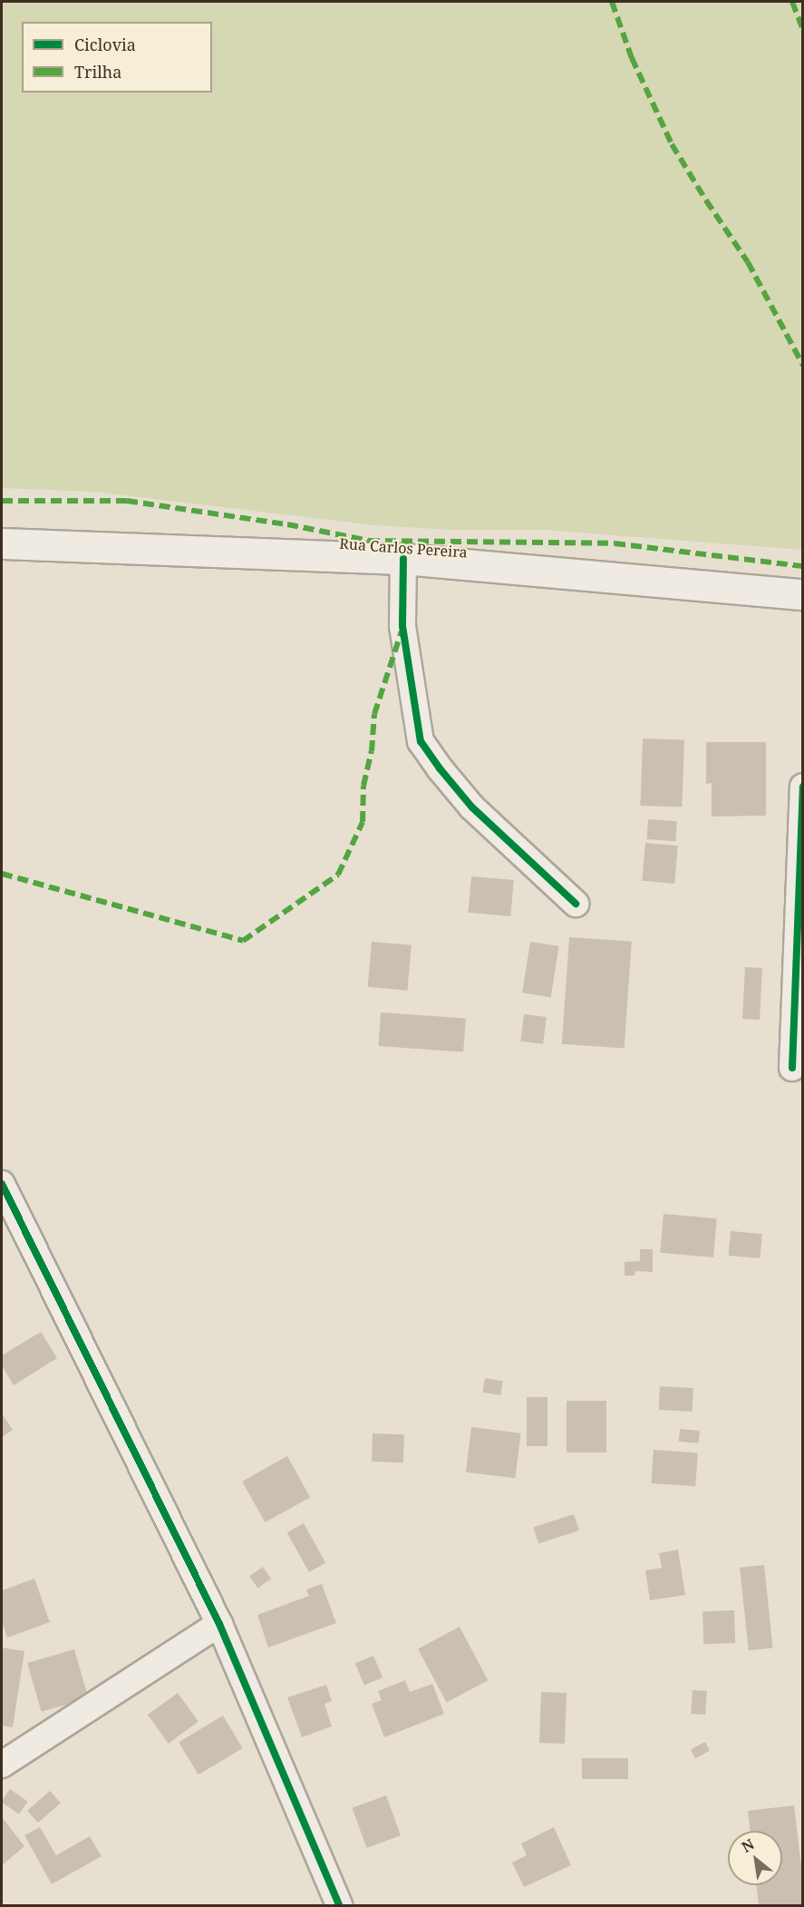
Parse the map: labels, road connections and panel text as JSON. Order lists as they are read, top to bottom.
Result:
{
  "streets": {
    "main road": ["Rua Carlos Pereira"]
  },
  "legend": ["Ciclovia", "Trilha"],
  "north": "top left"
}
